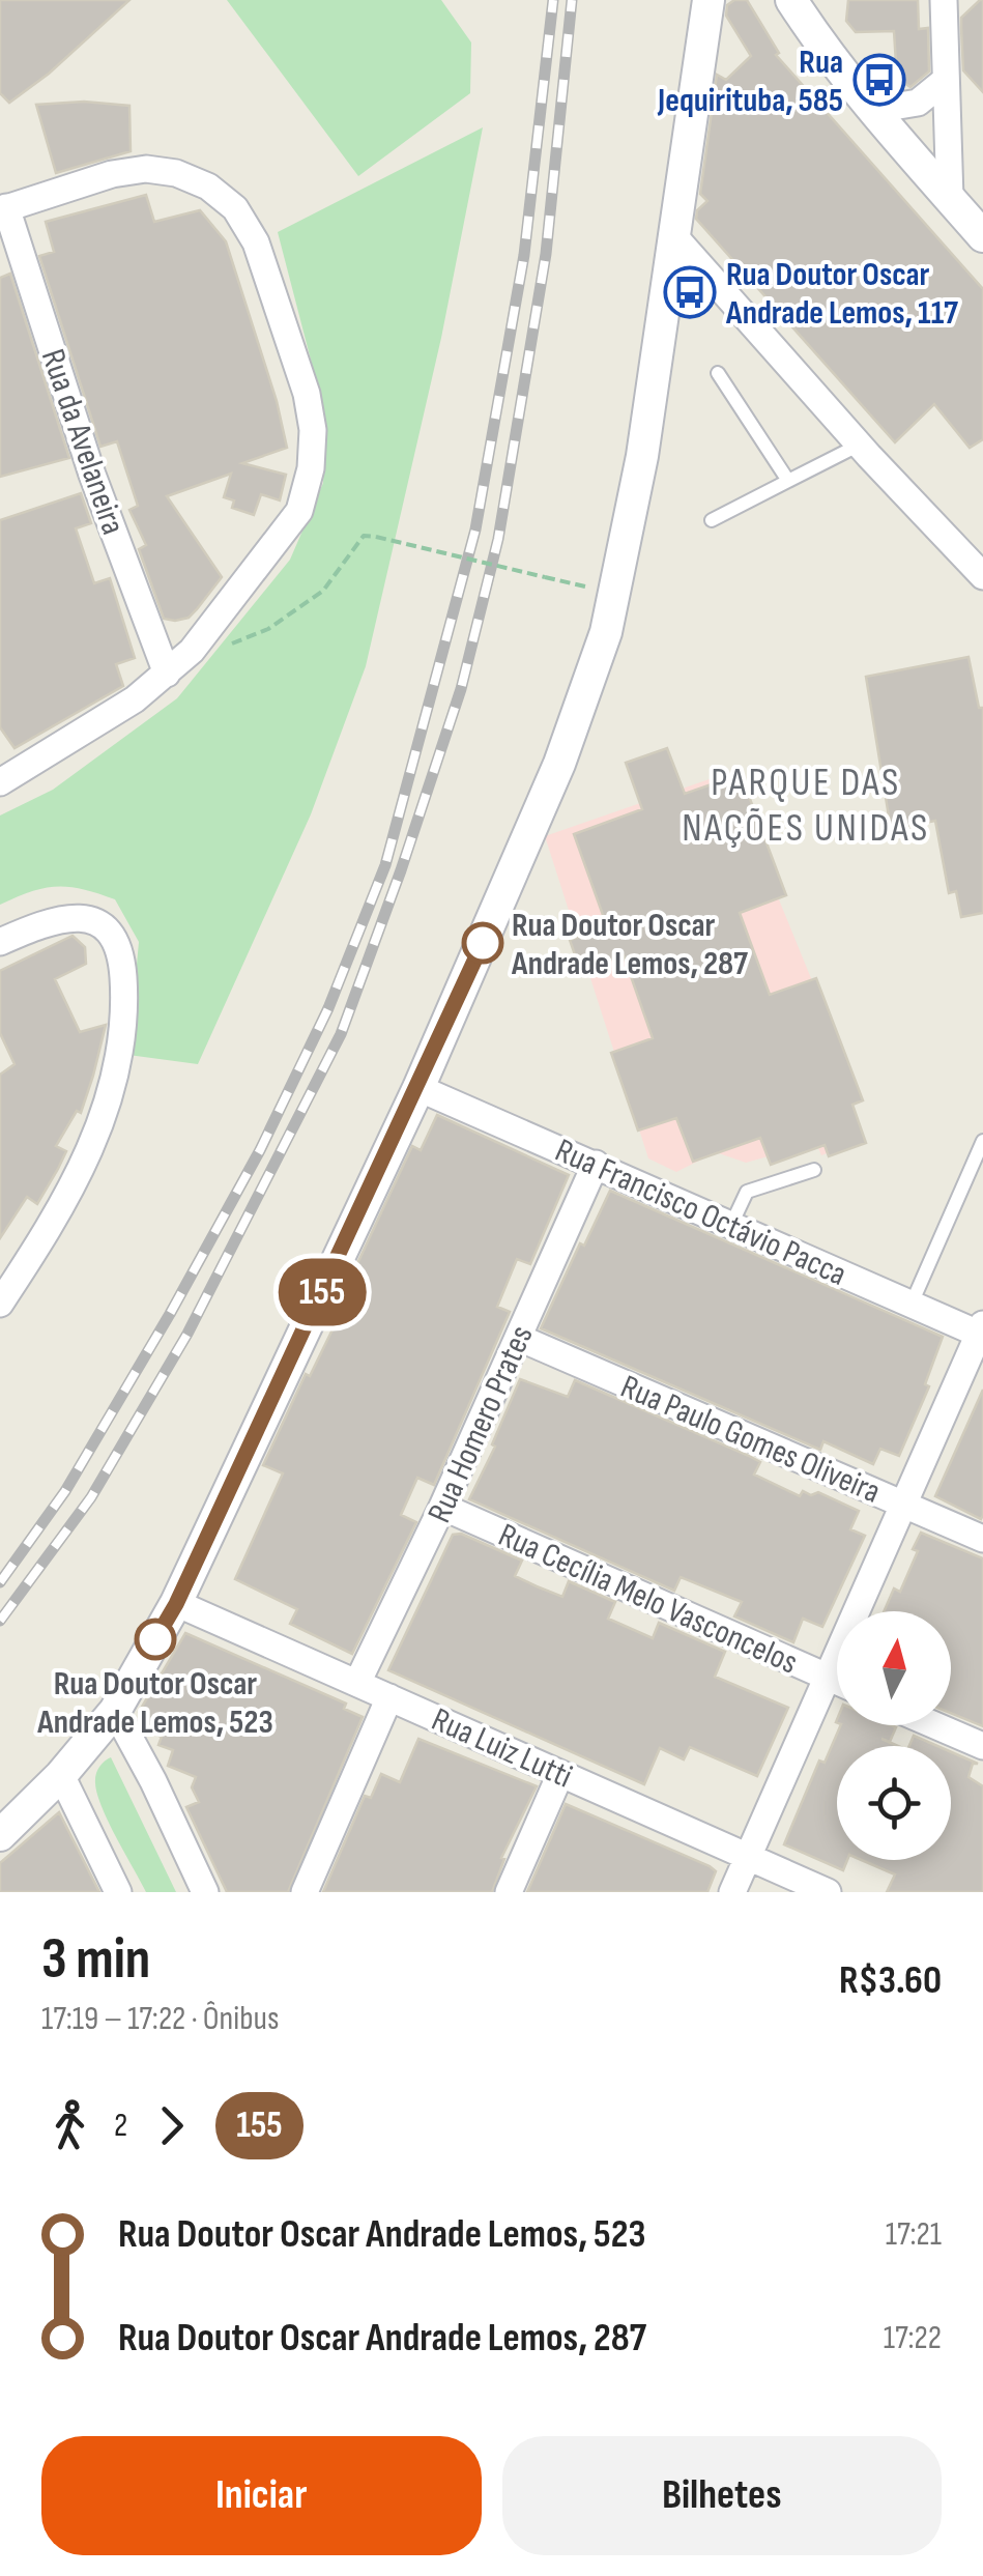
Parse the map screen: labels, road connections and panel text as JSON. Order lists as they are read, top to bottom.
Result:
{
  "streets": {
    "street": [
      "Rua da Avelaneira",
      "Rua Francisco Octávio Pacca",
      "Rua Homero Prates",
      "Rua Paulo Gomes Oliveira",
      "Rua Cecília Melo Vasconcelos",
      "Rua Luiz Lutti"
    ]
  },
  "crossings": [
    ["Rua Francisco Octávio Pacca", "Rua Homero Prates"],
    ["Rua Homero Prates", "Rua Paulo Gomes Oliveira"],
    ["Rua Homero Prates", "Rua Cecília Melo Vasconcelos"],
    ["Rua Homero Prates", "Rua Luiz Lutti"]
  ],
  "districts": ["PARQUE DAS NAÇÕES UNIDAS"],
  "places": {
    "bus stop": ["Rua Jequirituba, 585", "Rua Doutor Oscar Andrade Lemos, 117"],
    "other": ["Rua Doutor Oscar Andrade Lemos, 287", "Rua Doutor Oscar Andrade Lemos, 523"]
  },
  "lines": ["bus line 155"],
  "north": "top",
  "page": {
    "on_map": "155",
    "heading": ["3 min", "17:19 – 17:22 · Ônibus", "R$3.60"],
    "legs": ["2", "155"],
    "list": [
      {
        "name": "Rua Doutor Oscar Andrade Lemos, 523",
        "value": "17:21"
      },
      {
        "name": "Rua Doutor Oscar Andrade Lemos, 287",
        "value": "17:22"
      }
    ],
    "buttons": ["Iniciar", "Bilhetes"]
  }
}
